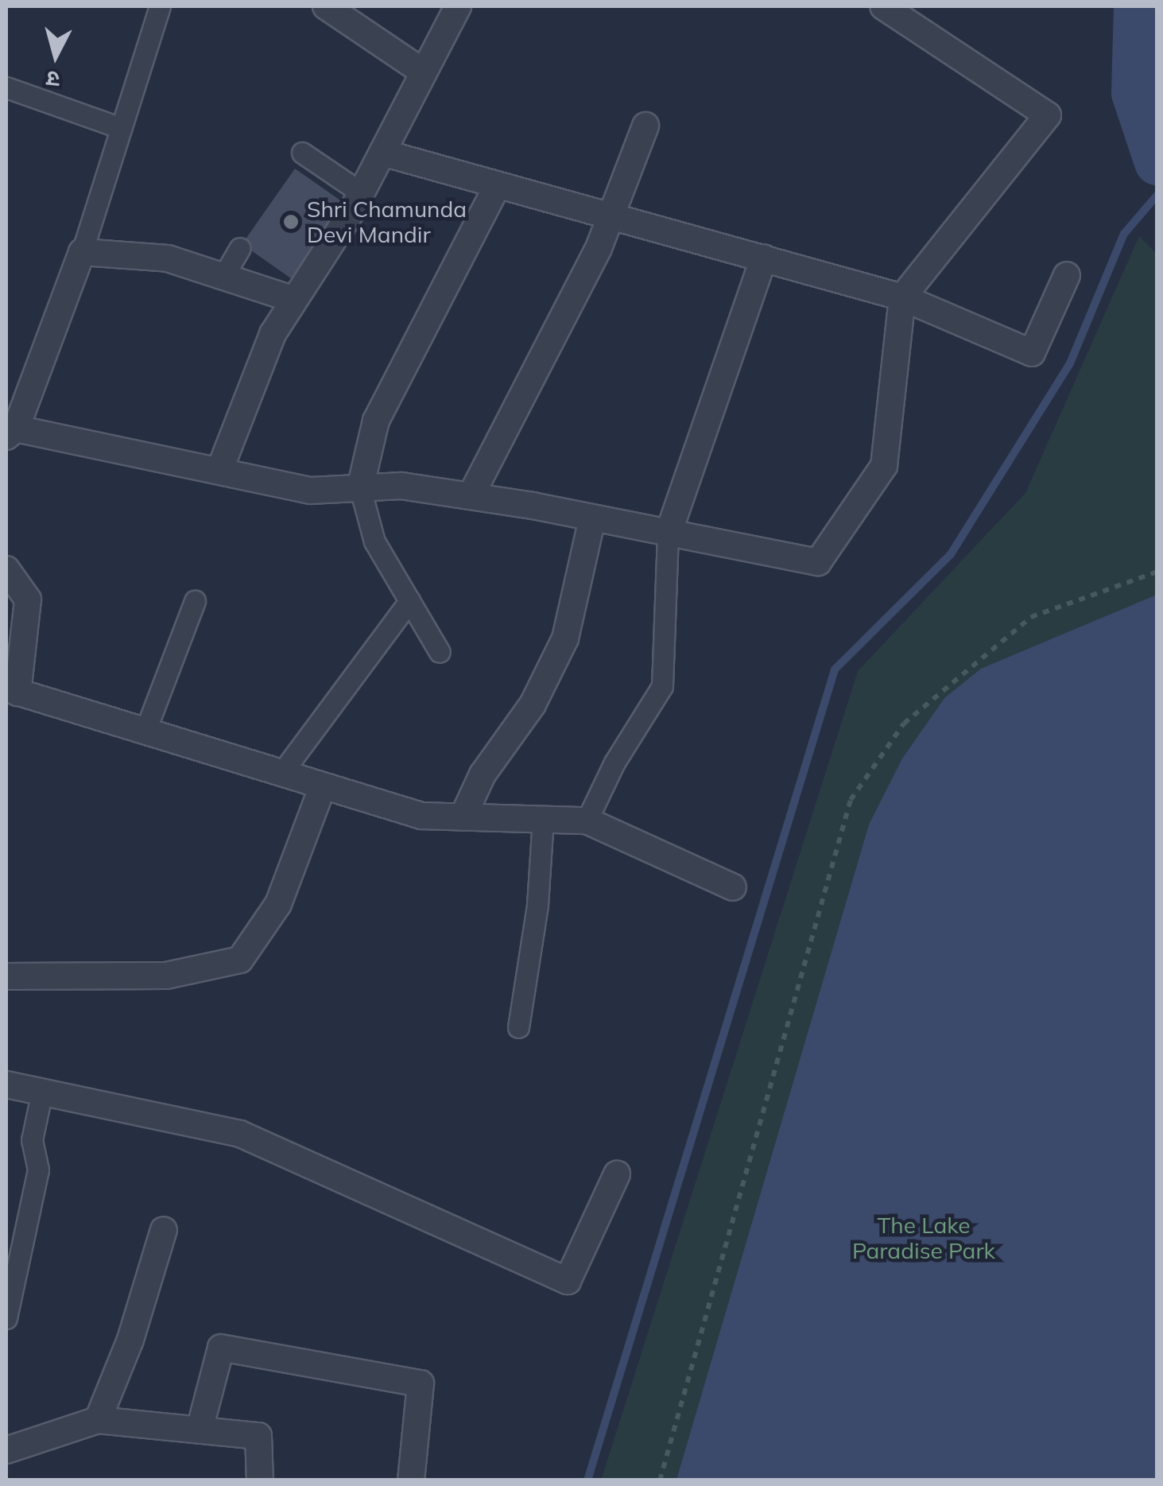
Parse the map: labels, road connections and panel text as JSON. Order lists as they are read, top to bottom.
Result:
{
  "parks": ["The Lake Paradise Park"],
  "places": ["Shri Chamunda Devi Mandir"],
  "north": "bottom"
}
